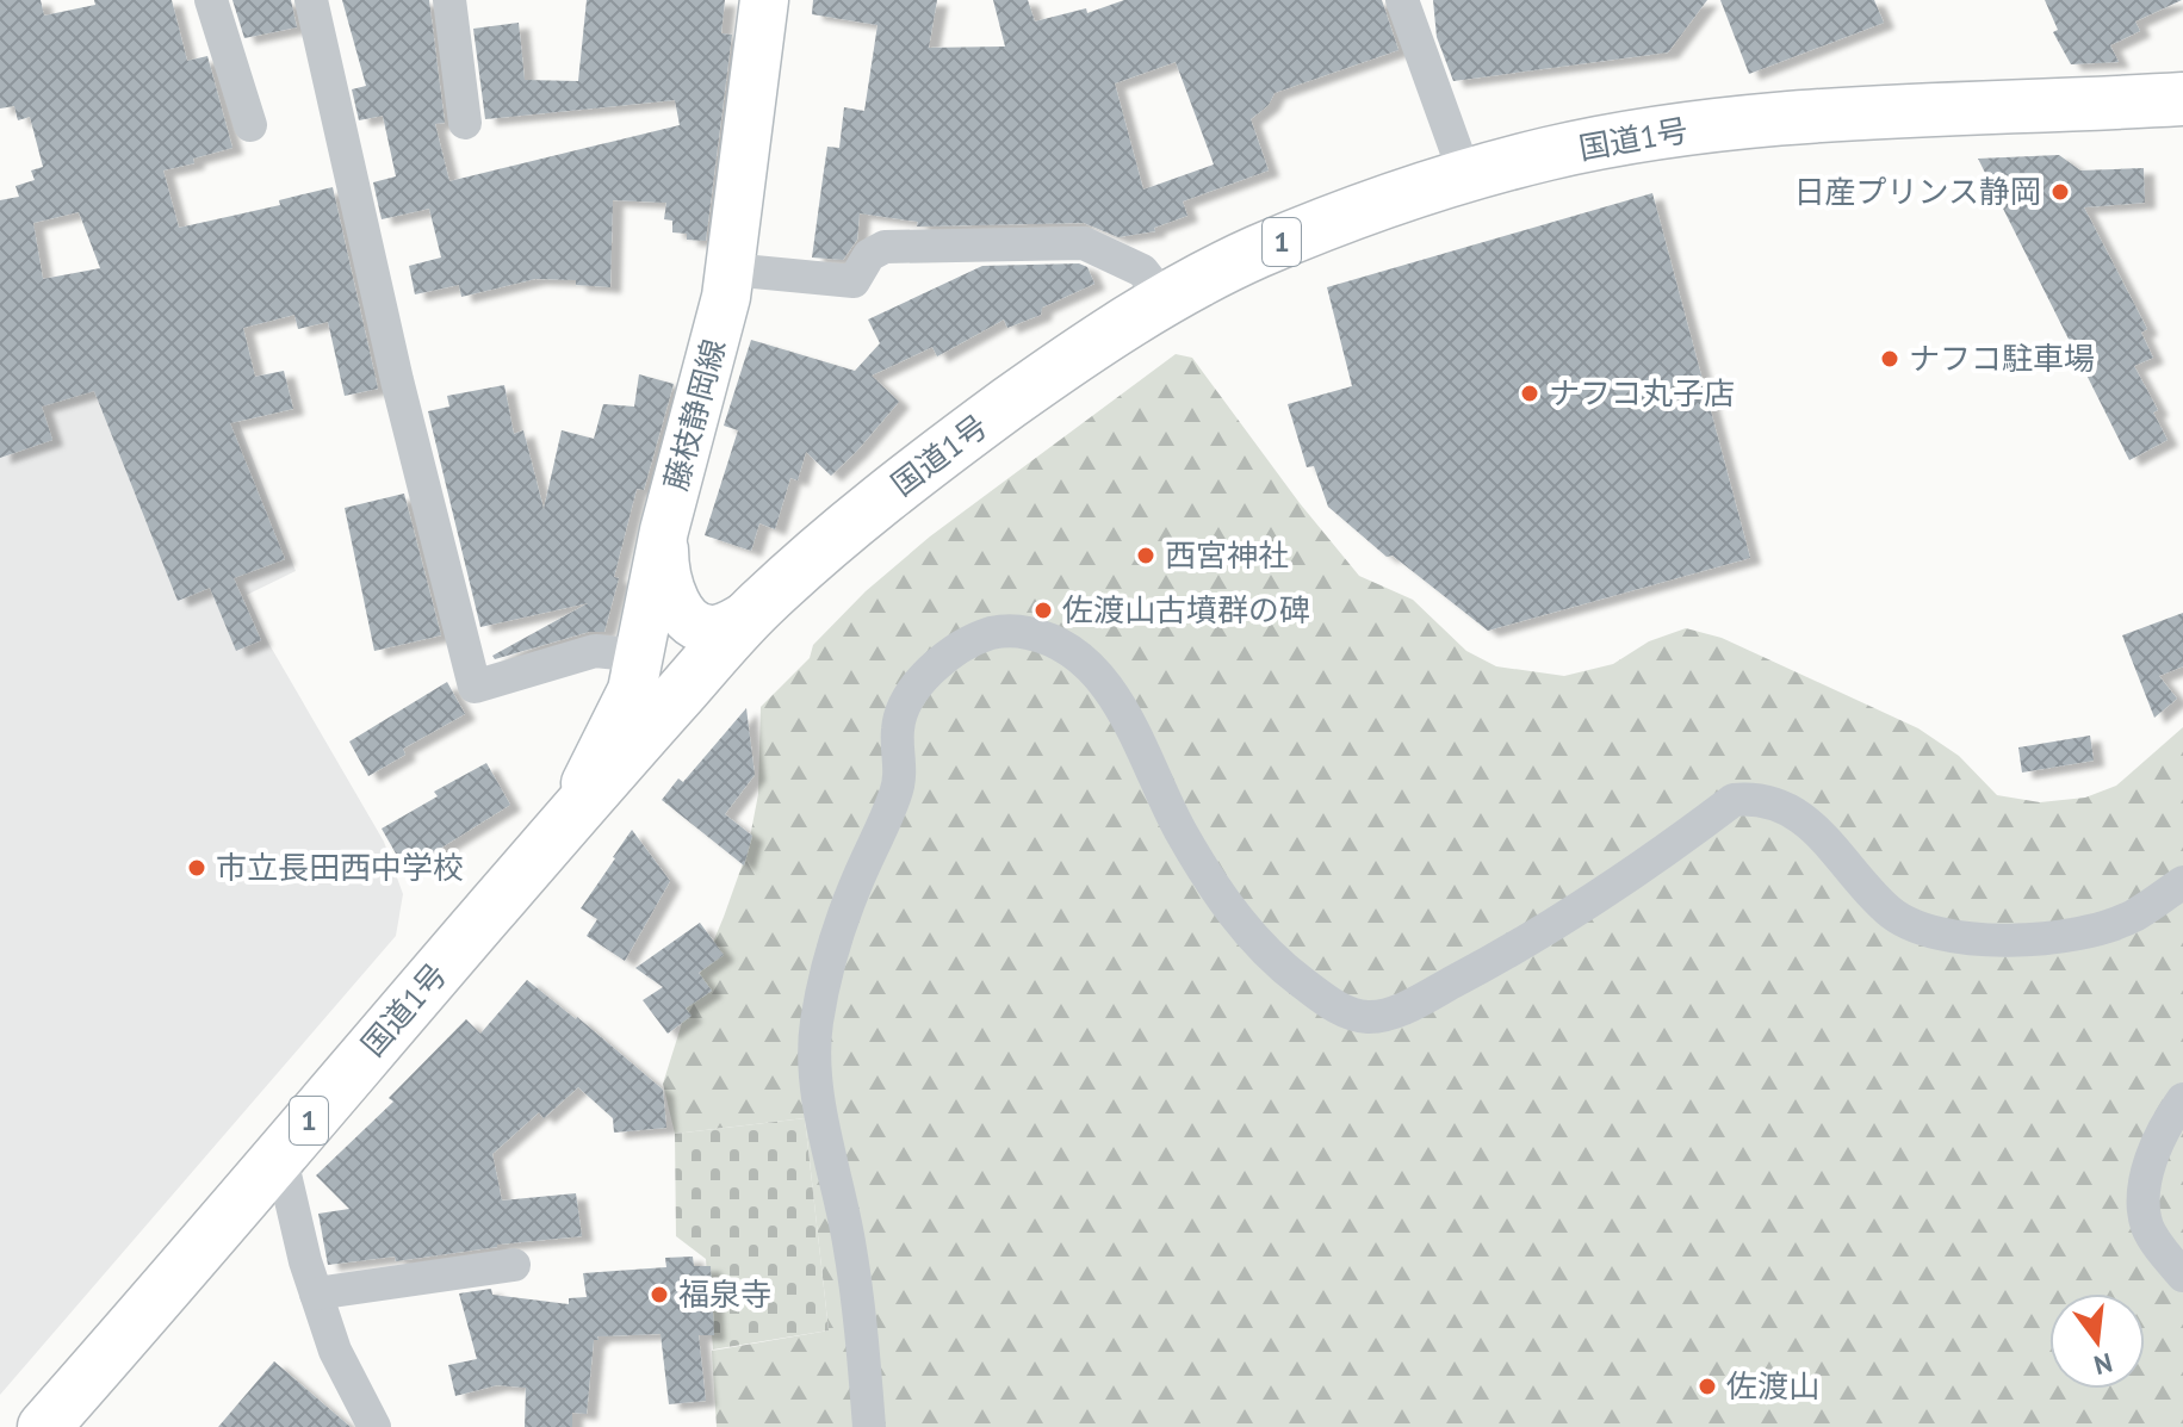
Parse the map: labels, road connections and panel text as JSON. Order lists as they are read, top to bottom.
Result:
{
  "streets": {
    "highway": ["国道1号", "1"],
    "main road": ["藤枝静岡線"]
  },
  "crossings": [
    ["国道1号", "藤枝静岡線"]
  ],
  "places": [
    "日産プリンス静岡",
    "ナフコ駐車場",
    "ナフコ丸子店",
    "西宮神社",
    "佐渡山古墳群の碑",
    "市立長田西中学校",
    "福泉寺",
    "佐渡山"
  ],
  "north": "bottom"
}
